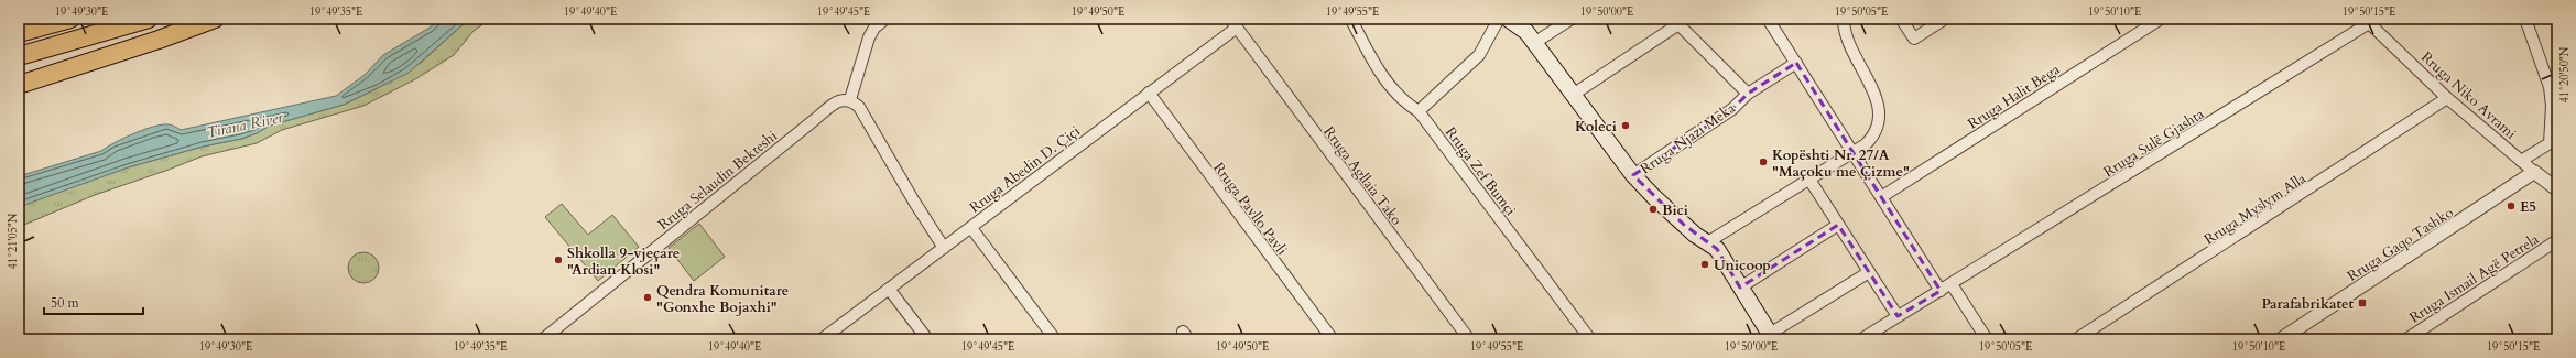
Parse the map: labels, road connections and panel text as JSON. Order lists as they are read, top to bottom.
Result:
{
  "streets": {
    "main road": ["Rruga Njazi Meka"],
    "street": [
      "Rruga Niko Avrami",
      "Rruga Halit Bega",
      "Rruga Sulë Gjashta",
      "Rruga Abedin D. Çiçi",
      "Rruga Zef Bumçi",
      "Rruga Agllaia Tako",
      "Rruga Selaudin Bekteshi",
      "Rruga Pavllo Pavli",
      "Rruga Myslym Alla",
      "Rruga Gaqo Tashko",
      "Rruga Ismail Agë Petrela"
    ]
  },
  "crossings": [
    ["Rruga Niko Avrami", "Rruga Sulë Gjashta"],
    ["Rruga Niko Avrami", "Rruga Myslym Alla"],
    ["Rruga Niko Avrami", "Rruga Gaqo Tashko"],
    ["Rruga Abedin D. Çiçi", "Rruga Agllaia Tako"],
    ["Rruga Abedin D. Çiçi", "Rruga Pavllo Pavli"]
  ],
  "water": ["Tirana River"],
  "places": {
    "other": [
      "Koleci",
      "Kopështi Nr. 27/A \"Maçoku me Çizme\"",
      "E5",
      "Bici",
      "Shkolla 9-vjeçare \"Ardian Klosi\"",
      "Unicoop",
      "Qendra Komunitare \"Gonxhe Bojaxhi\""
    ],
    "transit": ["Parafabrikatet"]
  },
  "scale_bar": "50 m",
  "coordinates": [
    "19°49'30\"E",
    "19°49'35\"E",
    "19°49'40\"E",
    "19°49'45\"E",
    "19°49'50\"E",
    "19°49'55\"E",
    "19°50'00\"E",
    "19°50'05\"E",
    "19°50'10\"E",
    "19°50'15\"E",
    "41°20'50\"N",
    "41°21'05\"N"
  ]
}
